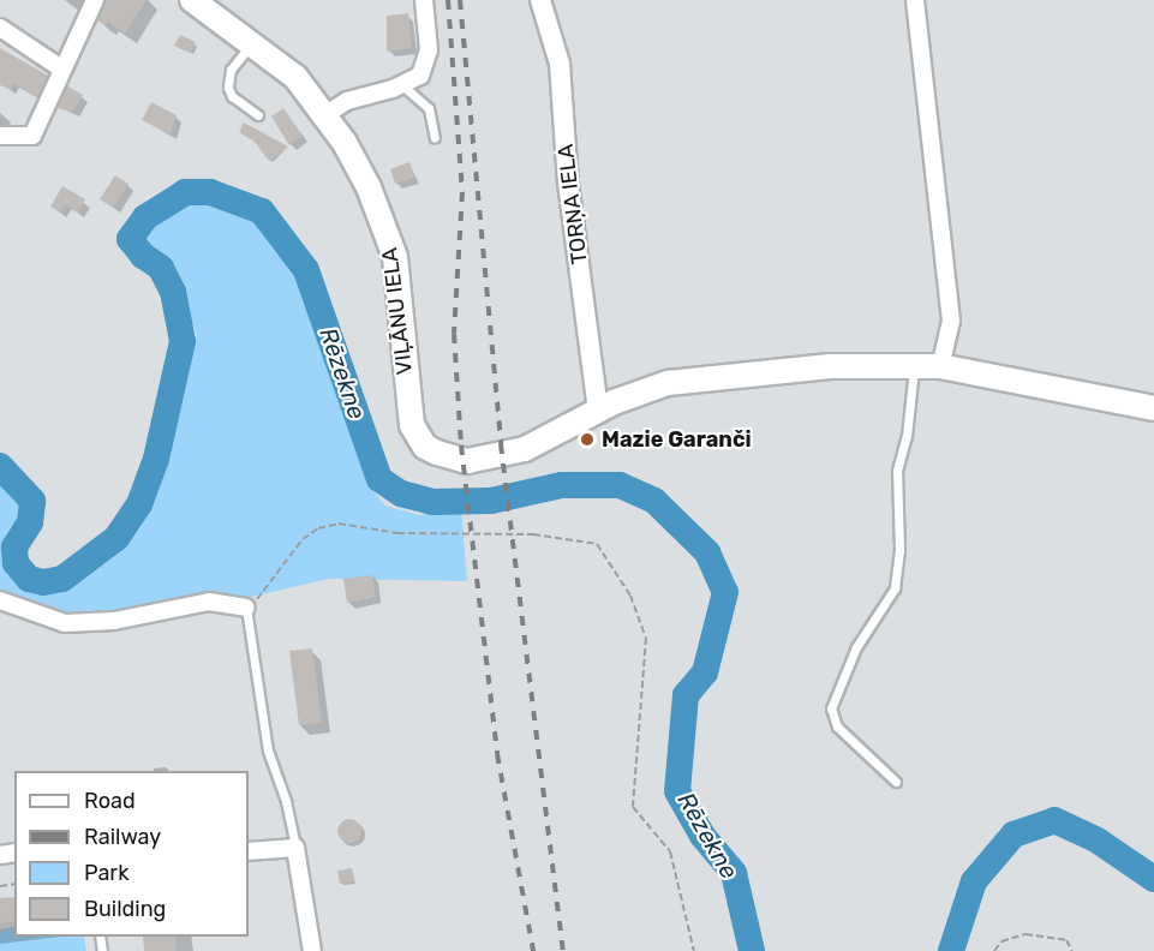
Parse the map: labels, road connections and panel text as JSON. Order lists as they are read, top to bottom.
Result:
{
  "streets": {
    "main road": ["VIĻĀNU IELA"],
    "street": ["TORŅA IELA"]
  },
  "crossings": [
    ["TORŅA IELA", "VIĻĀNU IELA"]
  ],
  "water": ["Rēzekne"],
  "places": ["Mazie Garanči"],
  "legend": [
    "Road",
    "Railway",
    "Park",
    "Building"
  ]
}
